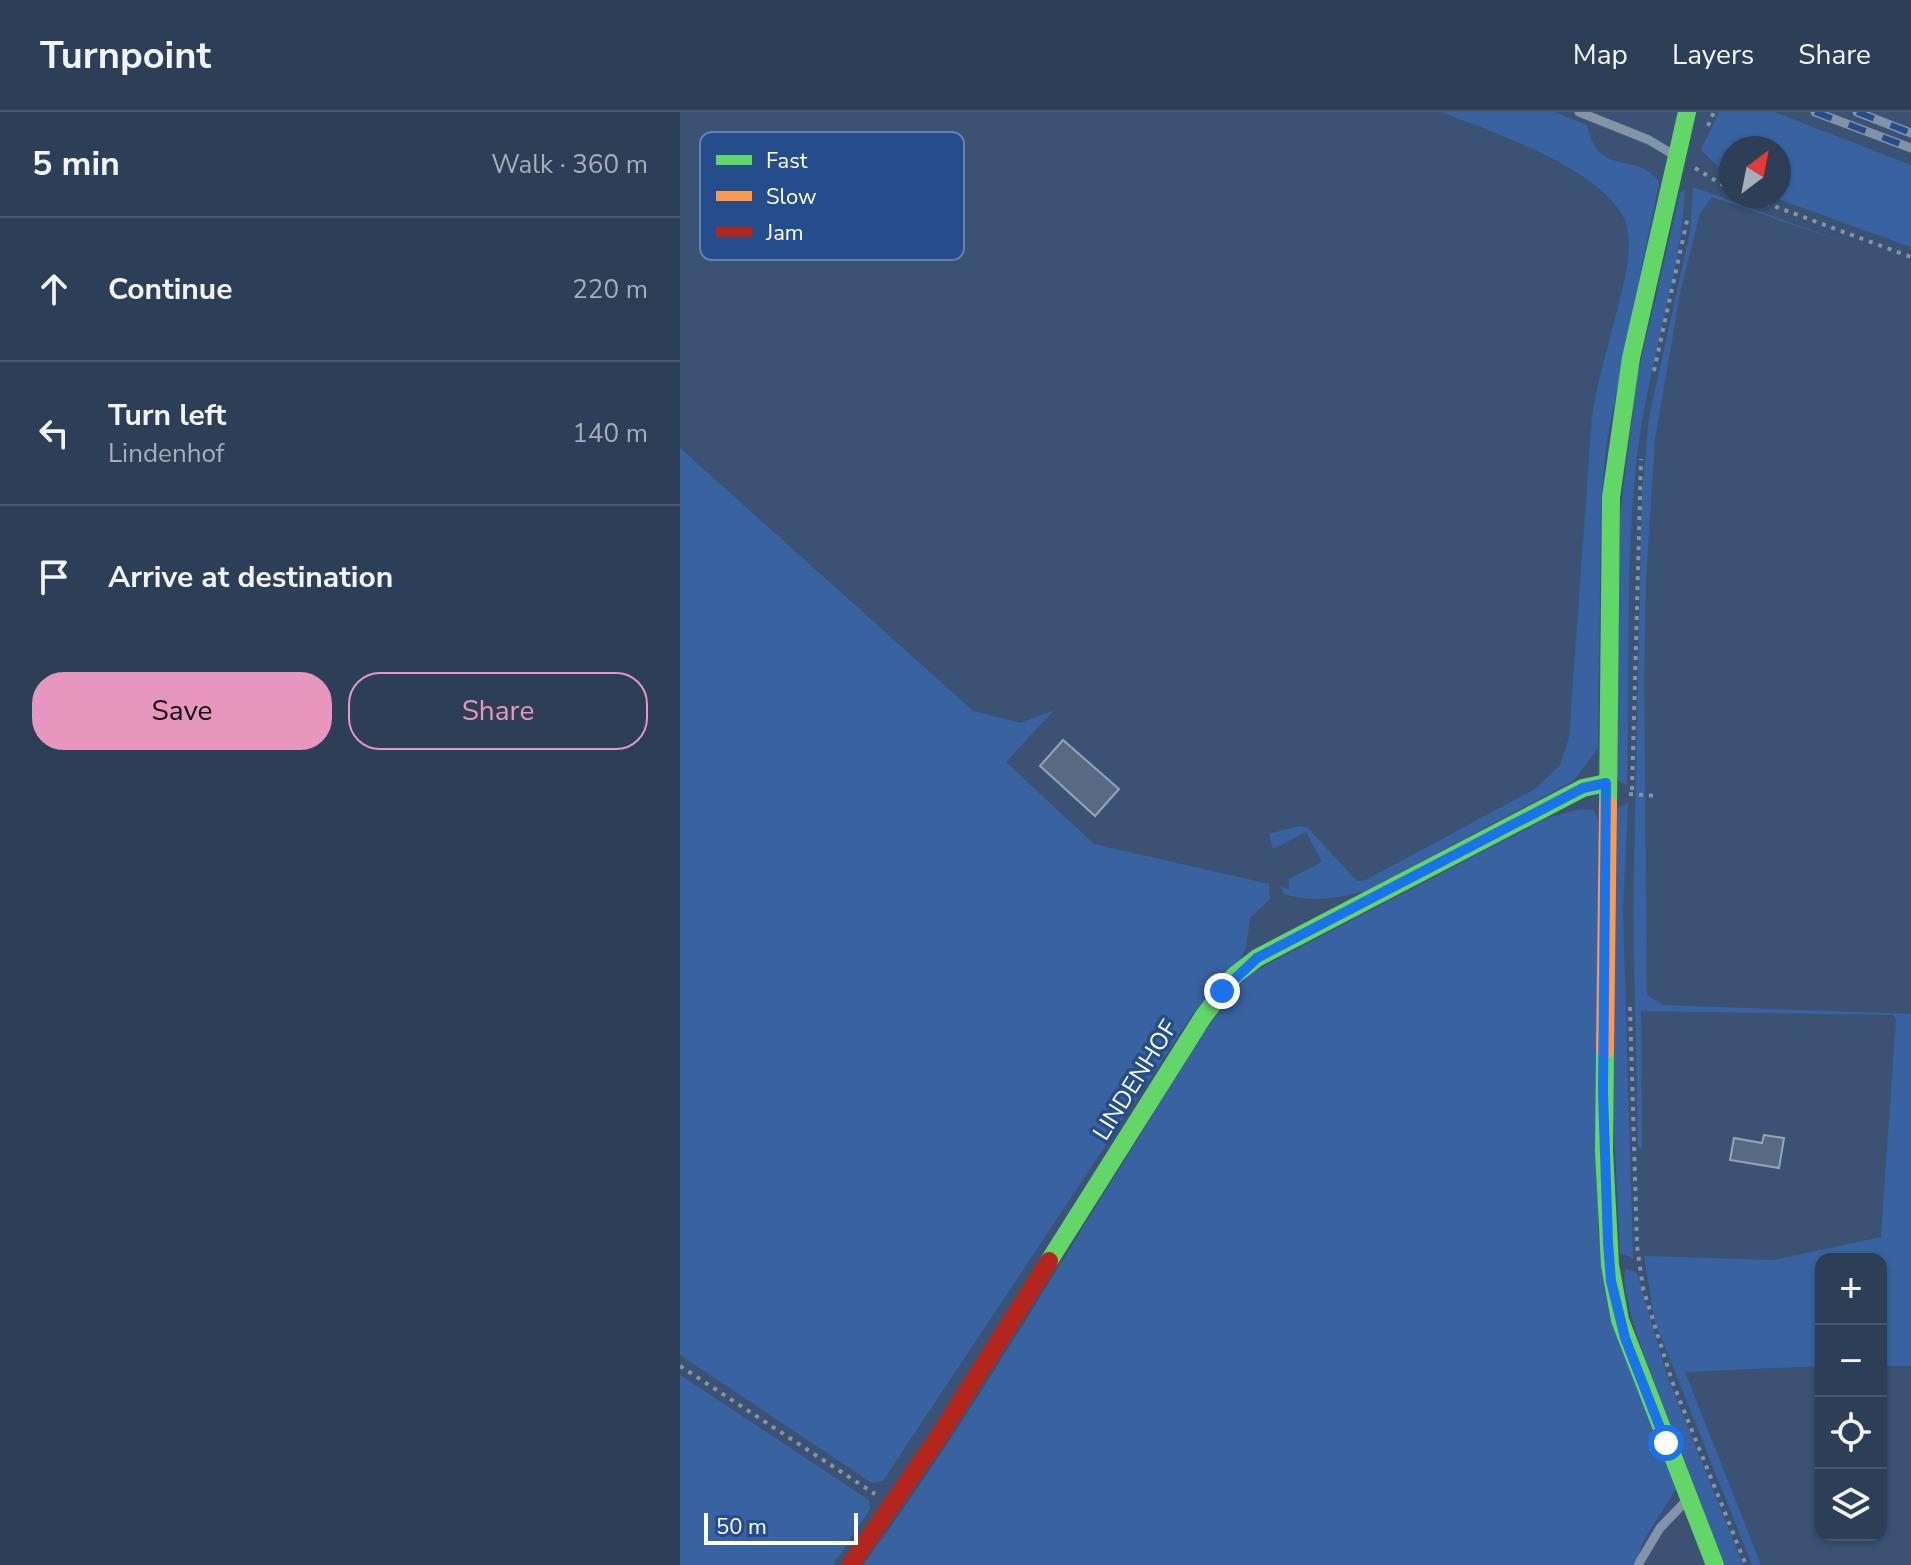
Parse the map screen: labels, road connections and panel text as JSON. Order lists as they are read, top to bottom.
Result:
{
  "streets": {
    "main road": ["LINDENHOF"]
  },
  "legend": ["Fast", "Slow", "Jam"],
  "scale_bar": "50 m",
  "north": "top right",
  "page": {
    "header": "Turnpoint",
    "nav": ["Map", "Layers", "Share"],
    "heading": ["5 min", "Walk · 360 m"],
    "list": [
      ["Continue", "220 m"],
      ["Turn left", "Lindenhof", "140 m"],
      "Arrive at destination"
    ],
    "buttons": ["Save", "Share"],
    "map_buttons": ["+", "−"],
    "scale": "50 m"
  }
}
